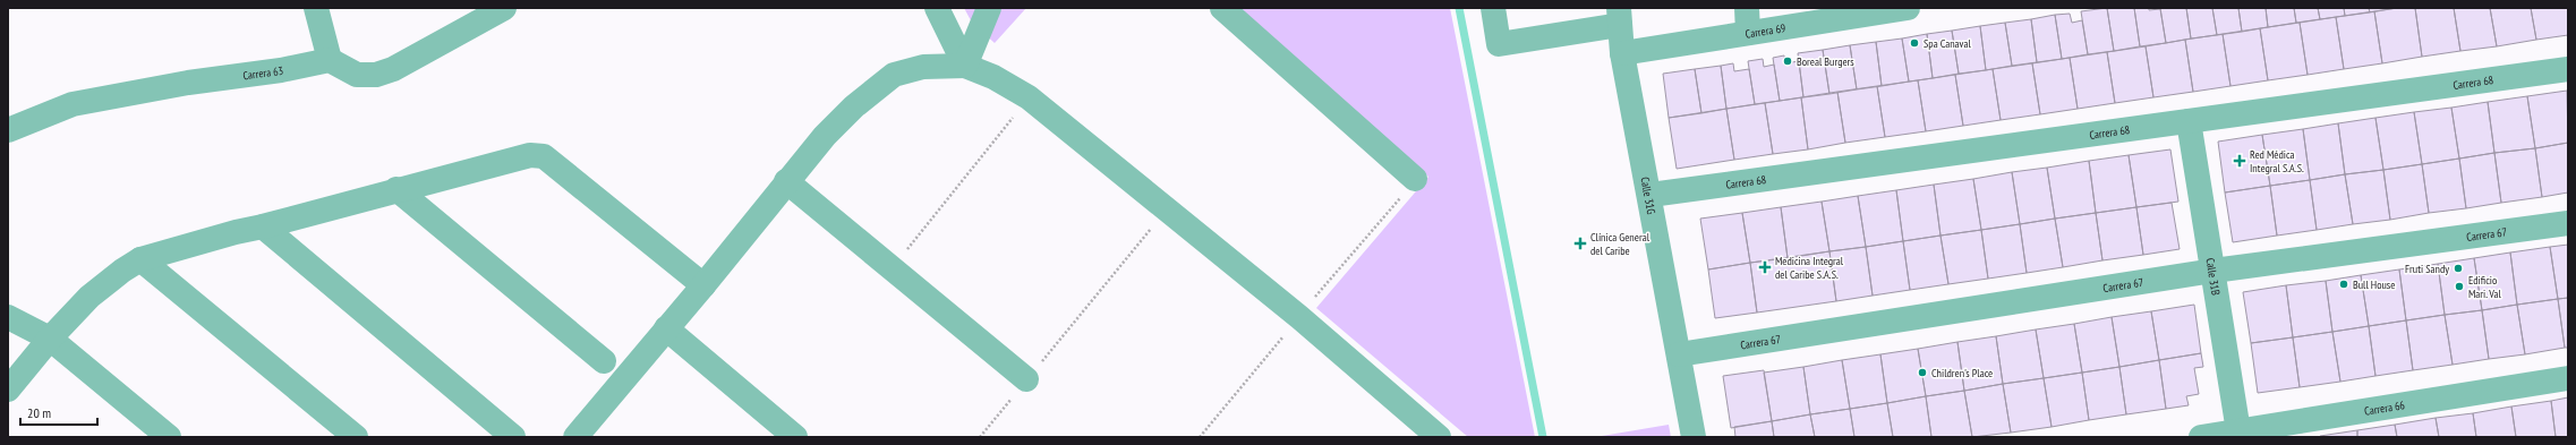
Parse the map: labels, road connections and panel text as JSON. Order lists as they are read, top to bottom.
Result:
{
  "streets": {
    "street": [
      "Carrera 69",
      "Carrera 63",
      "Carrera 68",
      "Calle 31G",
      "Carrera 67",
      "Calle 31B",
      "Carrera 66"
    ]
  },
  "crossings": [
    ["Carrera 69", "Calle 31G"],
    ["Carrera 68", "Calle 31G"],
    ["Carrera 68", "Calle 31B"],
    ["Calle 31G", "Carrera 67"],
    ["Carrera 67", "Calle 31B"],
    ["Calle 31B", "Carrera 66"]
  ],
  "places": {
    "other": [
      "Spa Canaval",
      "Boreal Burgers",
      "Fruti Sandy",
      "Bull House",
      "Edificio Mari. Val",
      "Children's Place"
    ],
    "health": ["Red Médica Integral S.A.S.", "Clínica General del Caribe", "Medicina Integral del Caribe S.A.S."]
  },
  "scale_bar": "20 m"
}
